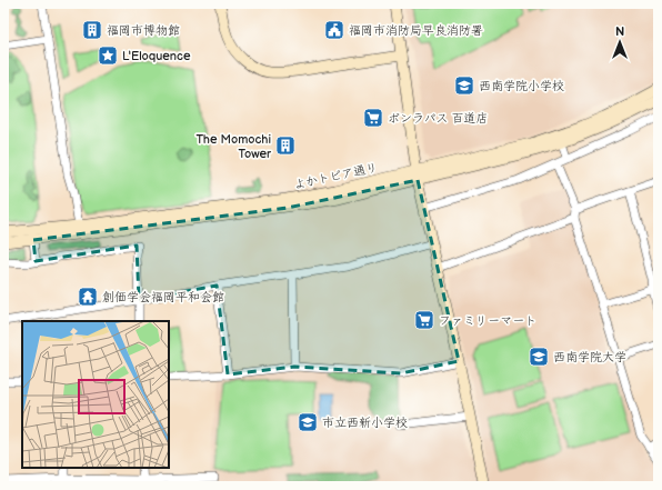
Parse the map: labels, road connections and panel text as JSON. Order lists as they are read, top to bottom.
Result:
{
  "streets": {
    "street": ["よかトピア通り"]
  },
  "places": {
    "building": ["福岡市博物館", "The Momochi Tower"],
    "public building": ["福岡市消防局早良消防署"],
    "place": ["L'Eloquence"],
    "school or university": ["西南学院小学校", "西南学院大学", "市立西新小学校"],
    "supermarket": ["ボンラパス 百道店", "ファミリーマート"],
    "temple": ["創価学会福岡平和会館"]
  },
  "north": "top"
}
